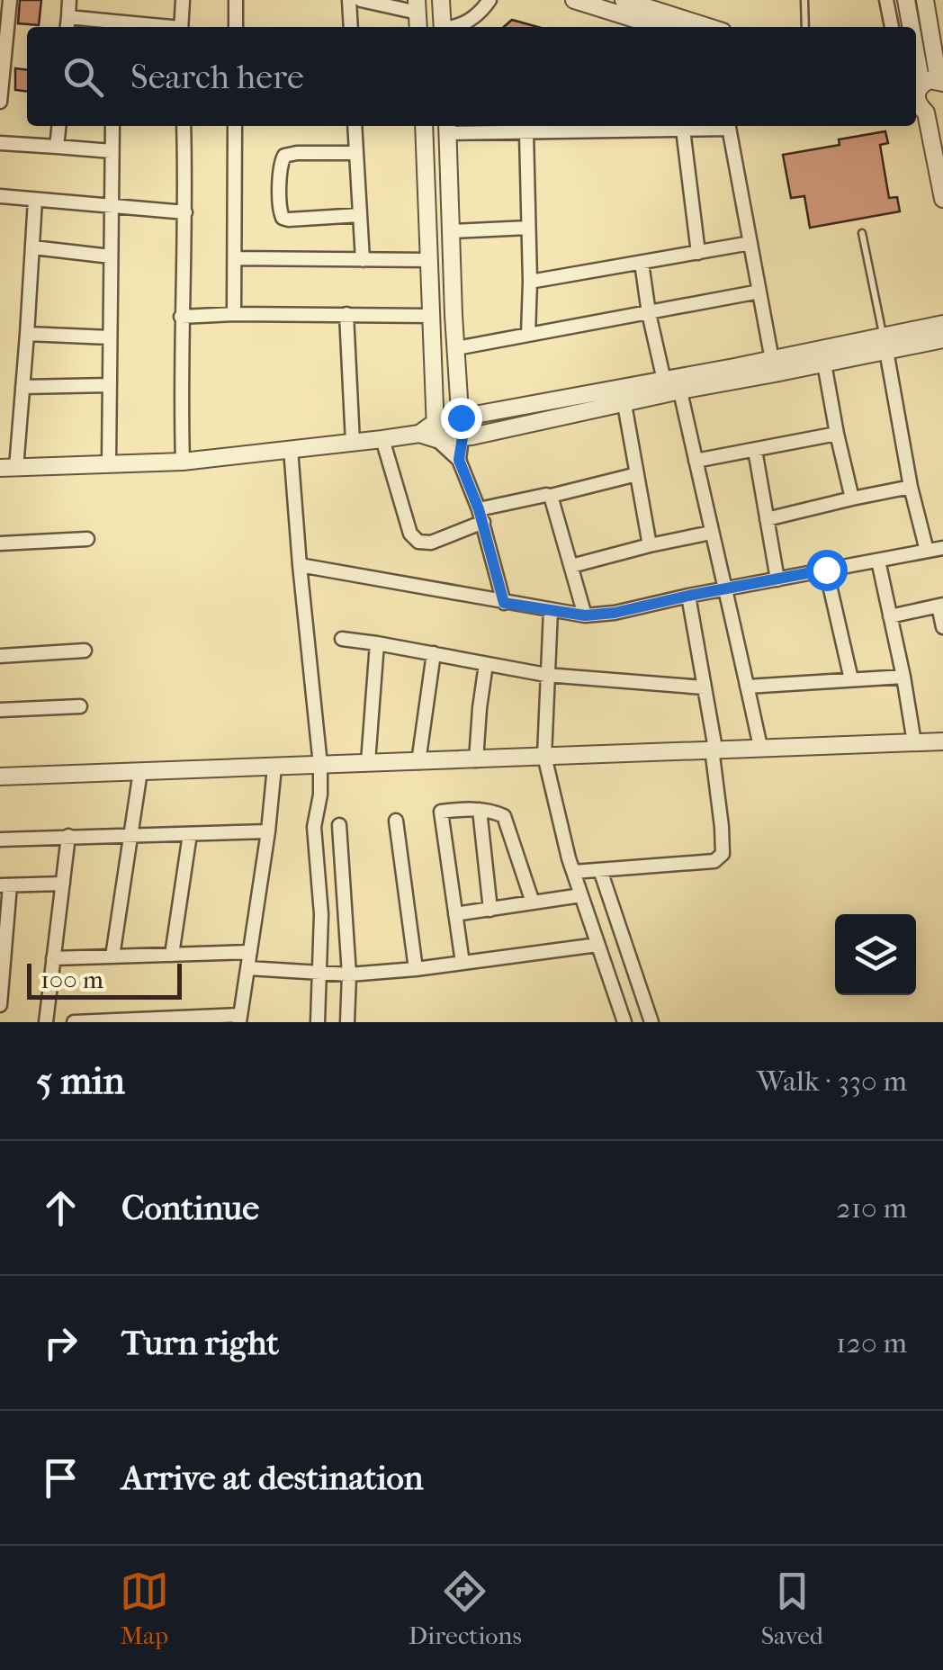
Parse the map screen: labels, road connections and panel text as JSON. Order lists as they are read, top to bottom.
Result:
{
  "scale_bar": "100 m",
  "page": {
    "search": "Search here",
    "scale": "100 m",
    "heading": ["5 min", "Walk · 330 m"],
    "list": [
      ["Continue", "210 m"],
      ["Turn right", "120 m"],
      "Arrive at destination"
    ],
    "nav": ["Map", "Directions", "Saved"]
  }
}
